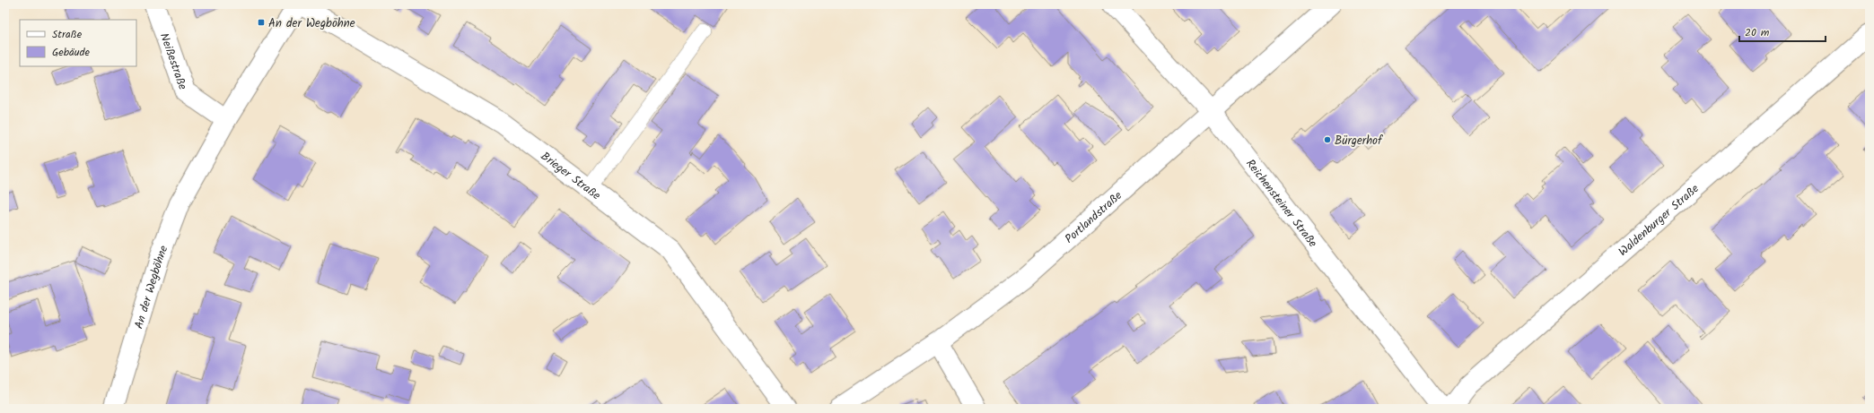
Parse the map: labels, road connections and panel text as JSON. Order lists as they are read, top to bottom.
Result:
{
  "streets": {
    "street": [
      "Neißestraße",
      "Brieger Straße",
      "Reichensteiner Straße",
      "Portlandstraße",
      "Waldenburger Straße",
      "An der Wegböhne"
    ]
  },
  "crossings": [
    ["Neißestraße", "An der Wegböhne"],
    ["Brieger Straße", "An der Wegböhne"],
    ["Reichensteiner Straße", "Portlandstraße"]
  ],
  "places": {
    "transit": ["An der Wegböhne"],
    "other": ["Bürgerhof"]
  },
  "legend": ["Straße", "Gebäude"],
  "scale_bar": "20 m"
}
